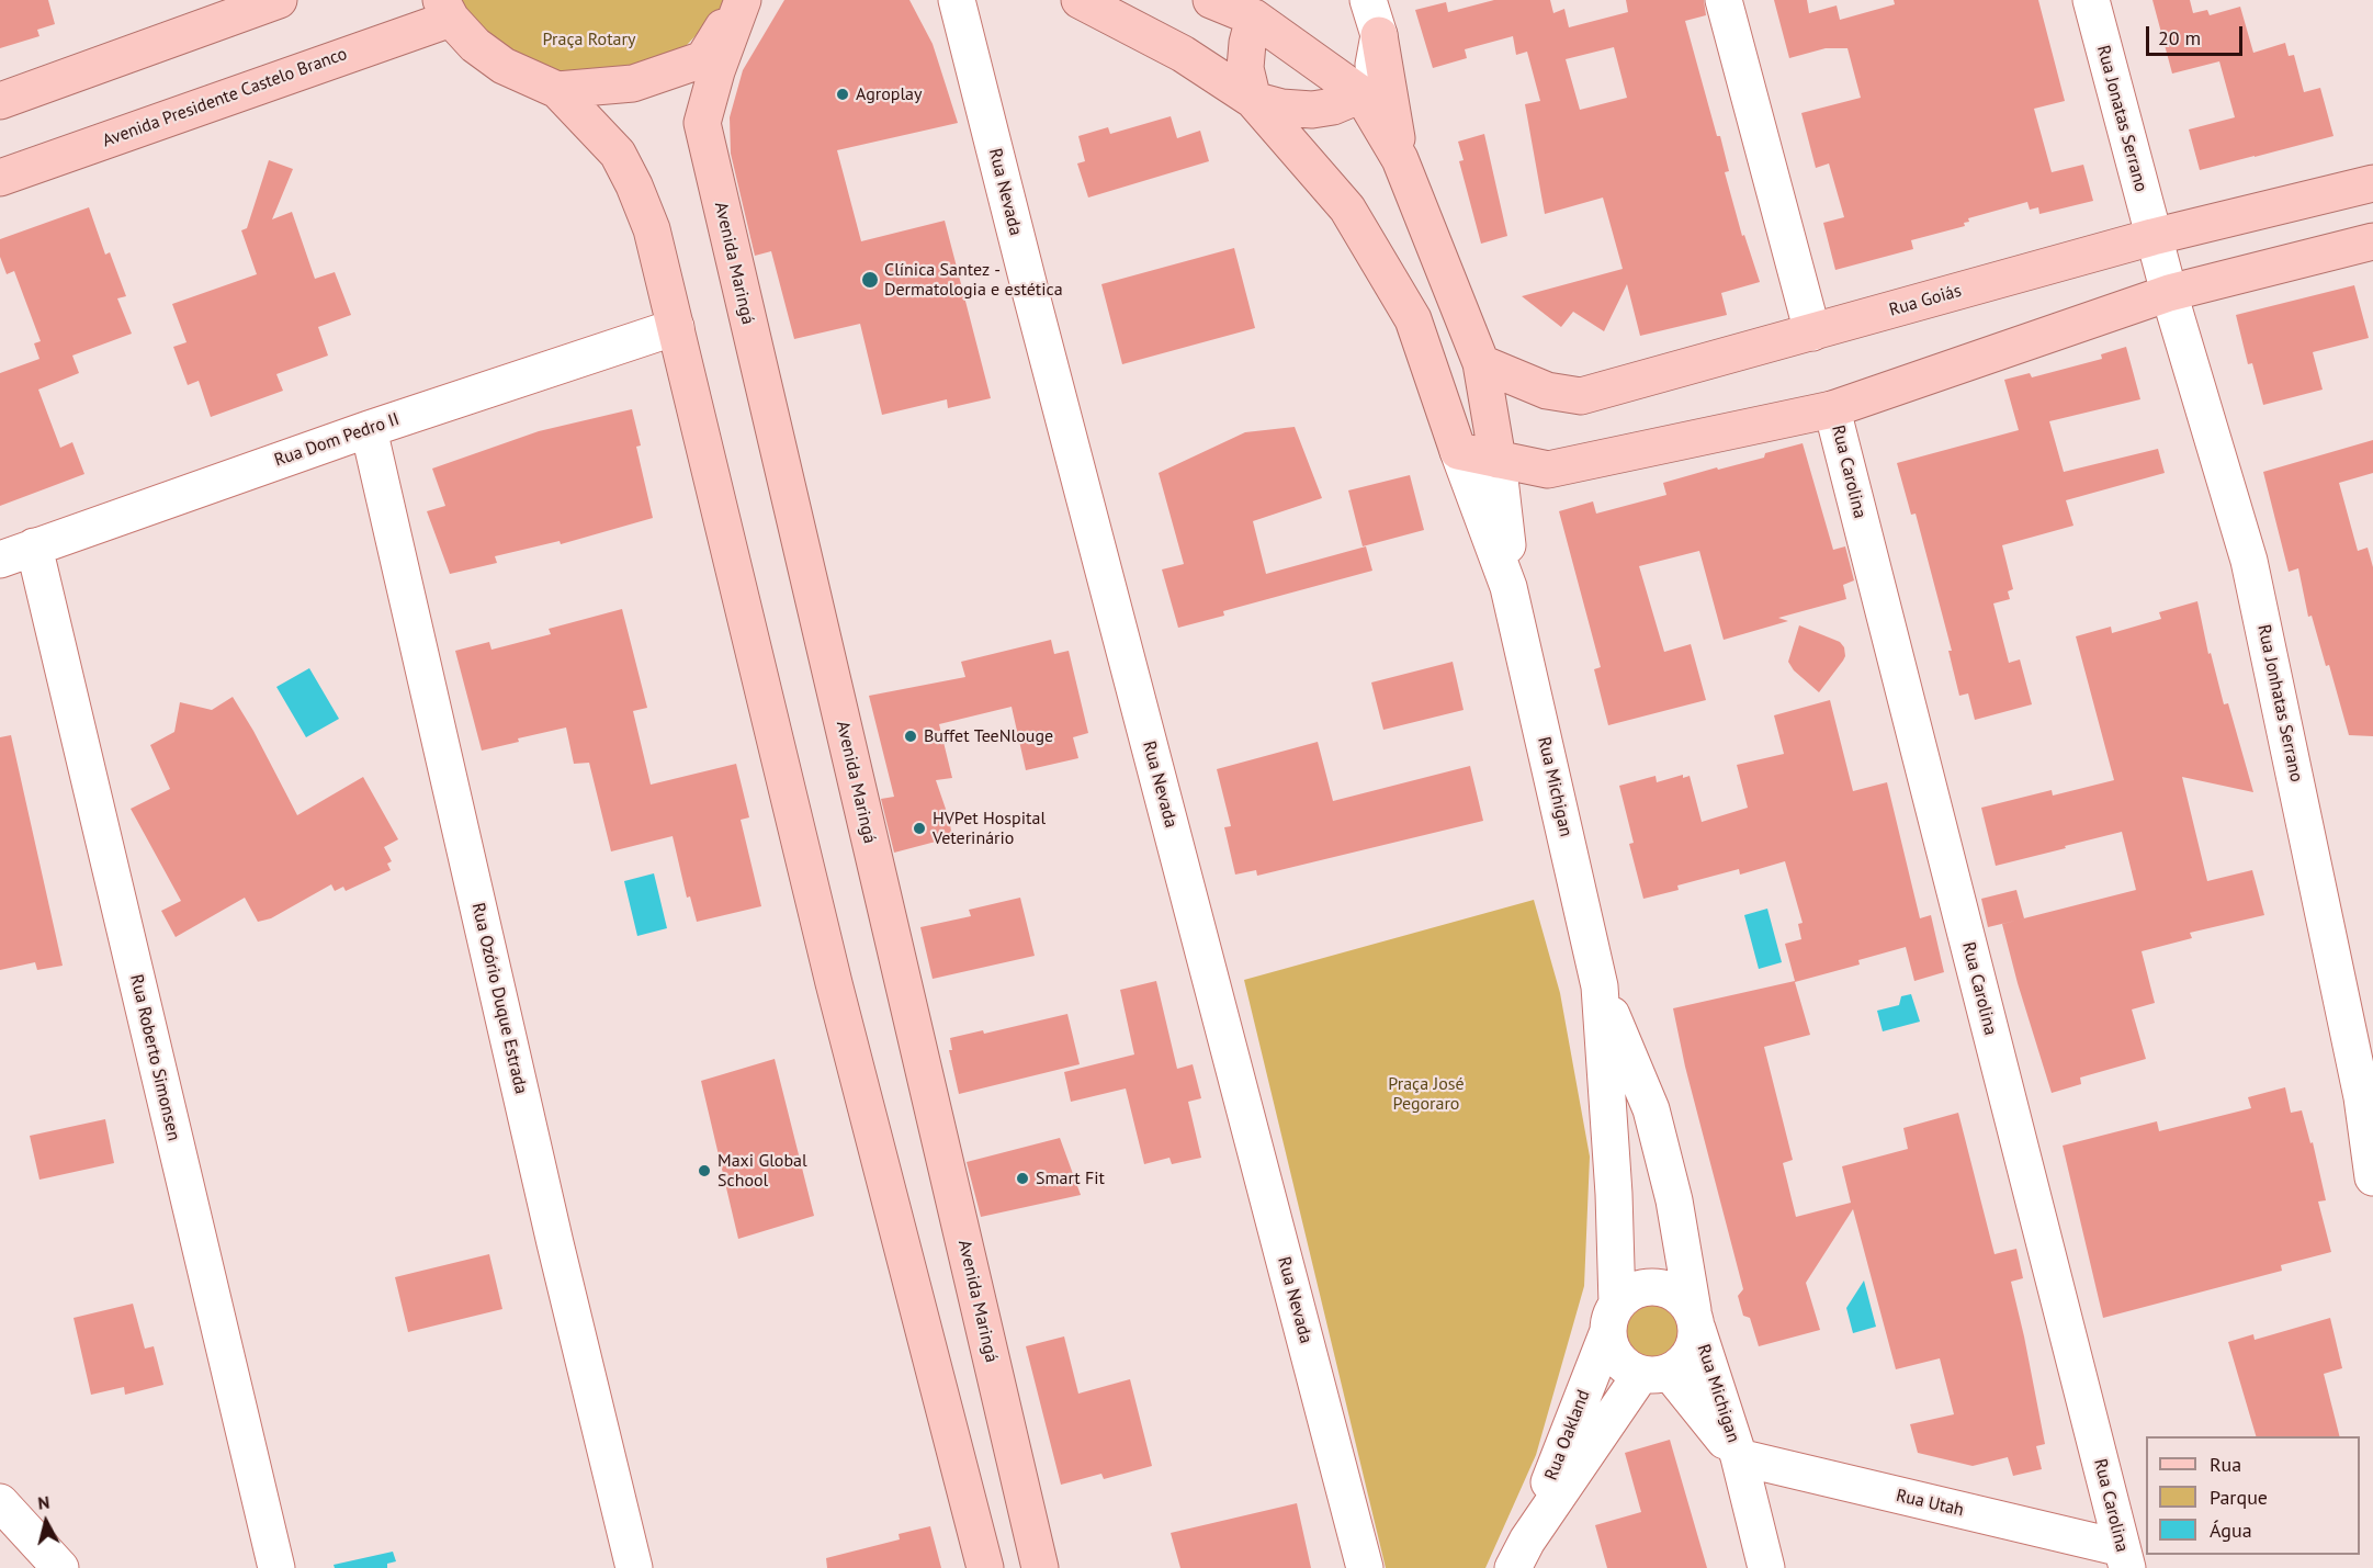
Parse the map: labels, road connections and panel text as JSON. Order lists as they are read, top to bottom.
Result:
{
  "streets": {
    "main road": ["Avenida Presidente Castelo Branco", "Avenida Maringá", "Rua Goiás"],
    "street": [
      "Rua Jonatas Serrano",
      "Rua Nevada",
      "Rua Dom Pedro II",
      "Rua Carolina",
      "Rua Jonhatas Serrano",
      "Rua Michigan",
      "Rua Ozório Duque Estrada",
      "Rua Roberto Simonsen",
      "Rua Oakland",
      "Rua Utah"
    ]
  },
  "crossings": [
    ["Rua Jonatas Serrano", "Rua Goiás"],
    ["Rua Jonatas Serrano", "Rua Jonhatas Serrano"],
    ["Rua Goiás", "Rua Jonhatas Serrano"],
    ["Rua Dom Pedro II", "Rua Ozório Duque Estrada"],
    ["Rua Dom Pedro II", "Rua Roberto Simonsen"],
    ["Rua Carolina", "Rua Utah"],
    ["Rua Michigan", "Rua Oakland"],
    ["Rua Michigan", "Rua Utah"]
  ],
  "parks": ["Praça Rotary", "Praça José Pegoraro"],
  "places": [
    "Agroplay",
    "Clínica Santez - Dermatologia e estética",
    "Buffet TeeNlouge",
    "HVPet Hospital Veterinário",
    "Maxi Global School",
    "Smart Fit"
  ],
  "legend": ["Rua", "Parque", "Água"],
  "scale_bar": "20 m",
  "north": "top"
}
